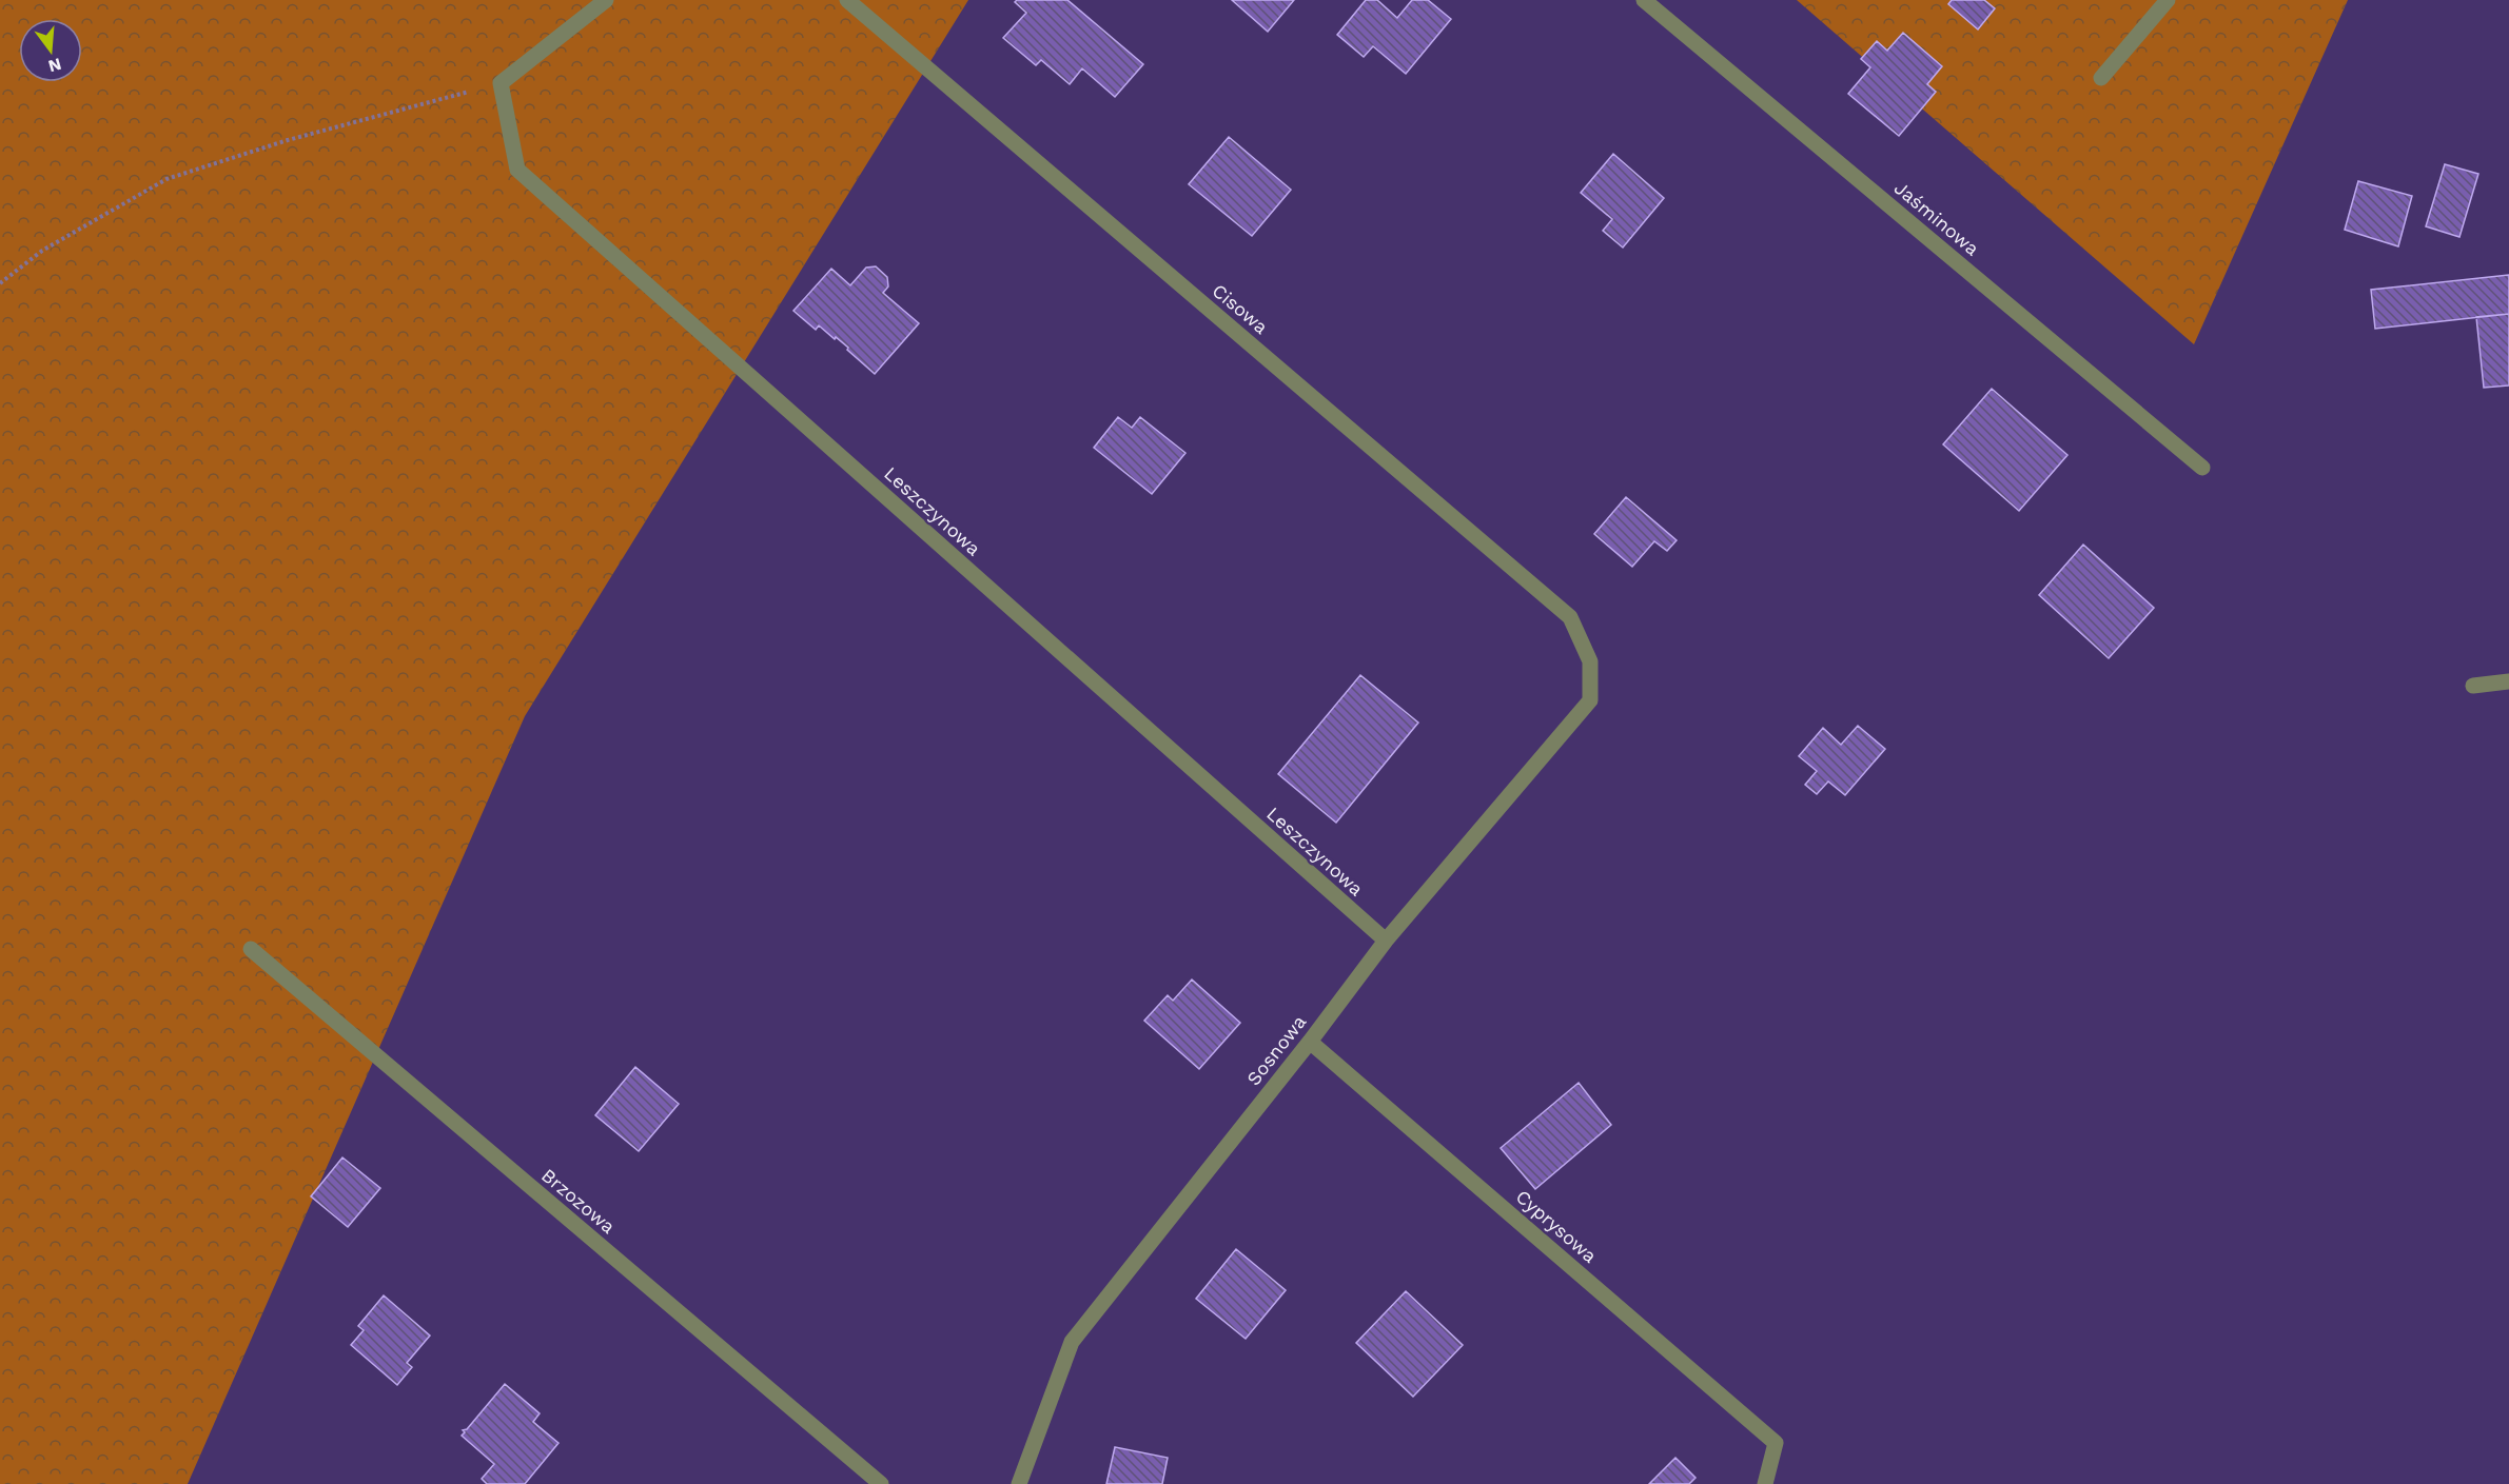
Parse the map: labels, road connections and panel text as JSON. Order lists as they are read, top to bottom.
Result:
{
  "streets": {
    "street": [
      "Jaśminowa",
      "Cisowa",
      "Leszczynowa",
      "Sosnowa",
      "Brzozowa",
      "Cyprysowa"
    ]
  },
  "crossings": [
    ["Cisowa", "Sosnowa"],
    ["Leszczynowa", "Sosnowa"],
    ["Sosnowa", "Cyprysowa"]
  ],
  "north": "bottom"
}
